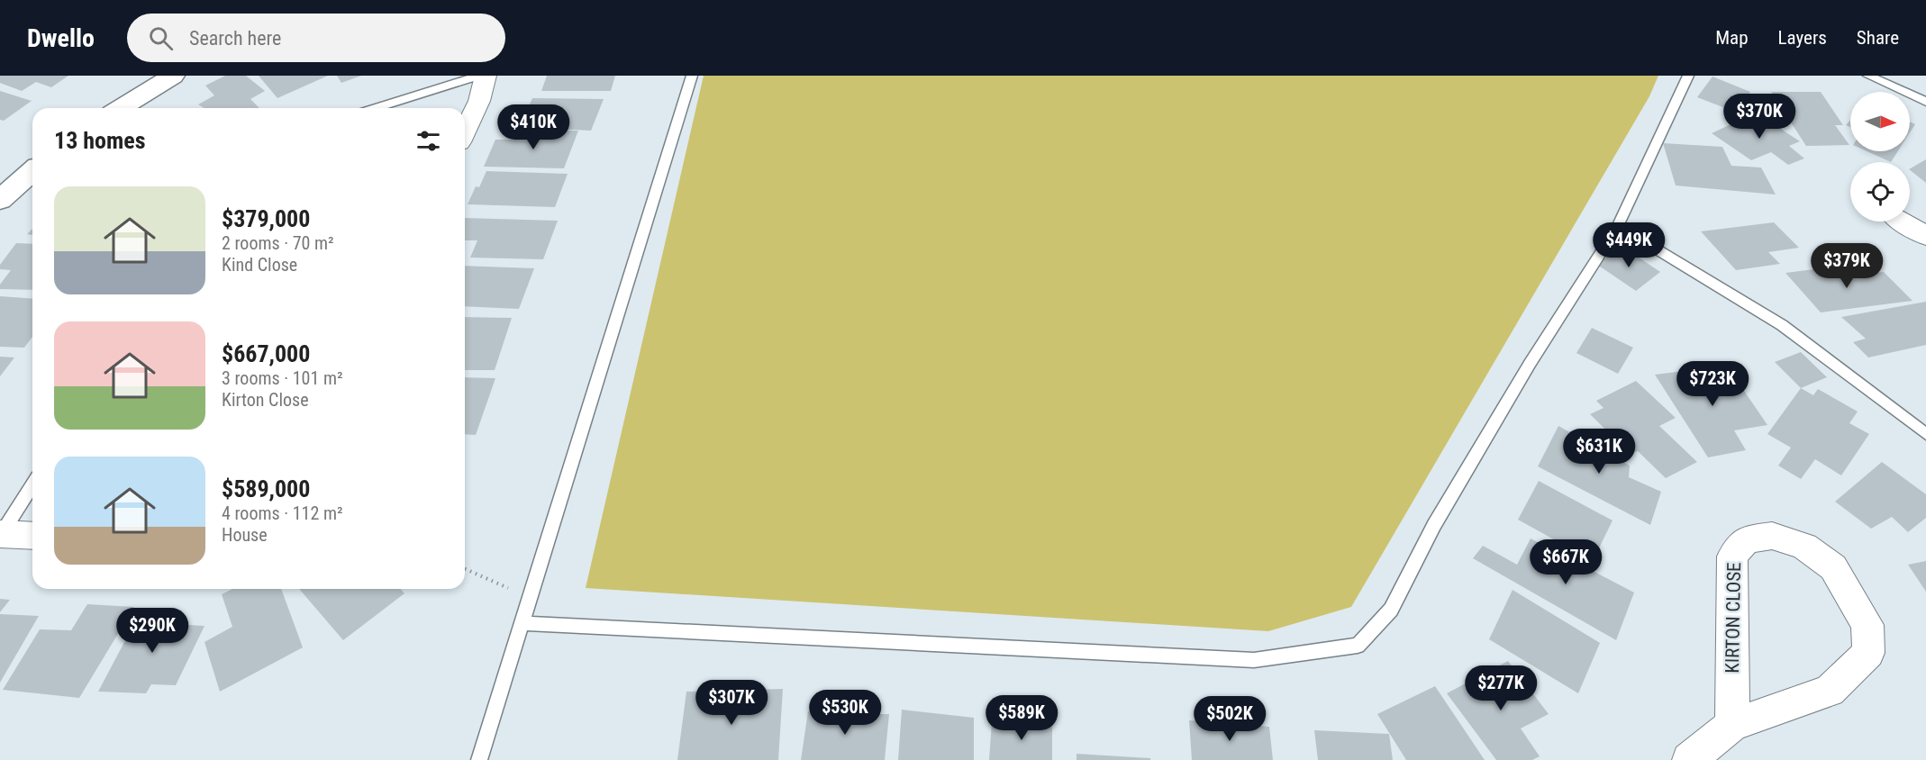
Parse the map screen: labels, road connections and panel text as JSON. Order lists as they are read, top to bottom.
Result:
{
  "streets": {
    "street": ["KIRTON CLOSE"]
  },
  "north": "right",
  "page": {
    "header": "Dwello",
    "search": "Search here",
    "nav": ["Map", "Layers", "Share"],
    "price": [
      "$370K",
      "$410K",
      "$449K",
      "$379K",
      "$723K",
      "$631K",
      "$667K",
      "$290K",
      "$277K",
      "$307K",
      "$530K",
      "$589K",
      "$502K"
    ],
    "heading": "13 homes",
    "list": [
      {
        "name": "$379,000",
        "note": "2 rooms · 70 m² · Kind Close"
      },
      {
        "name": "$667,000",
        "note": "3 rooms · 101 m² · Kirton Close"
      },
      {
        "name": "$589,000",
        "note": "4 rooms · 112 m² · House"
      }
    ]
  }
}
